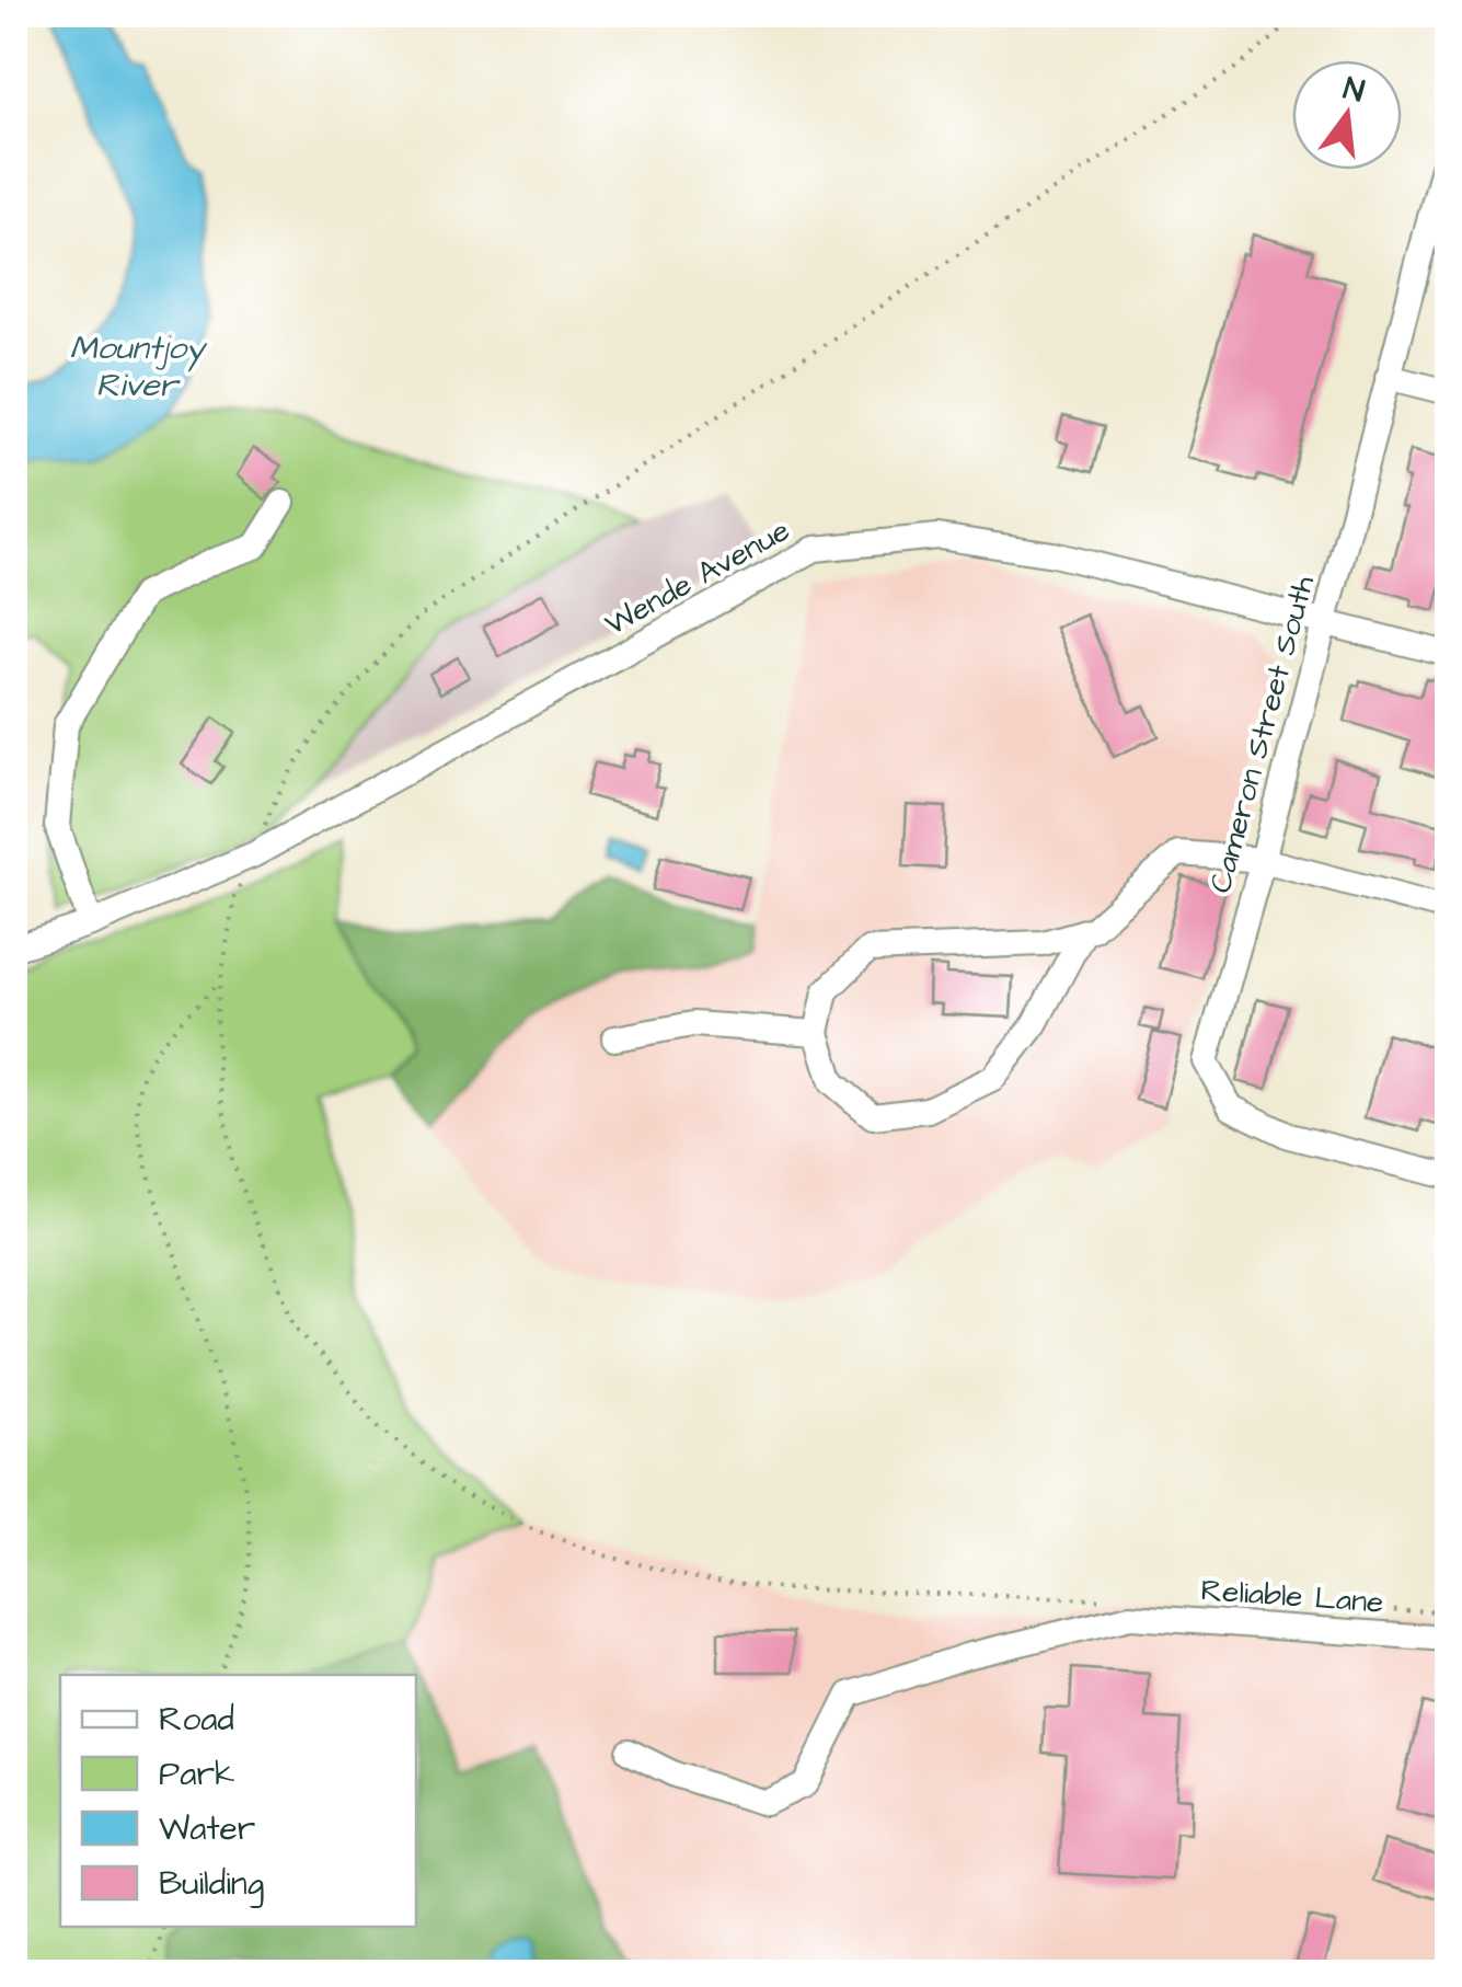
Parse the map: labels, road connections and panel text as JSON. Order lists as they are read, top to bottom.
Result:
{
  "streets": {
    "street": ["Wende Avenue", "Cameron Street South", "Reliable Lane"]
  },
  "crossings": [
    ["Wende Avenue", "Cameron Street South"]
  ],
  "water": ["Mountjoy River"],
  "legend": [
    "Road",
    "Park",
    "Water",
    "Building"
  ],
  "north": "top"
}
